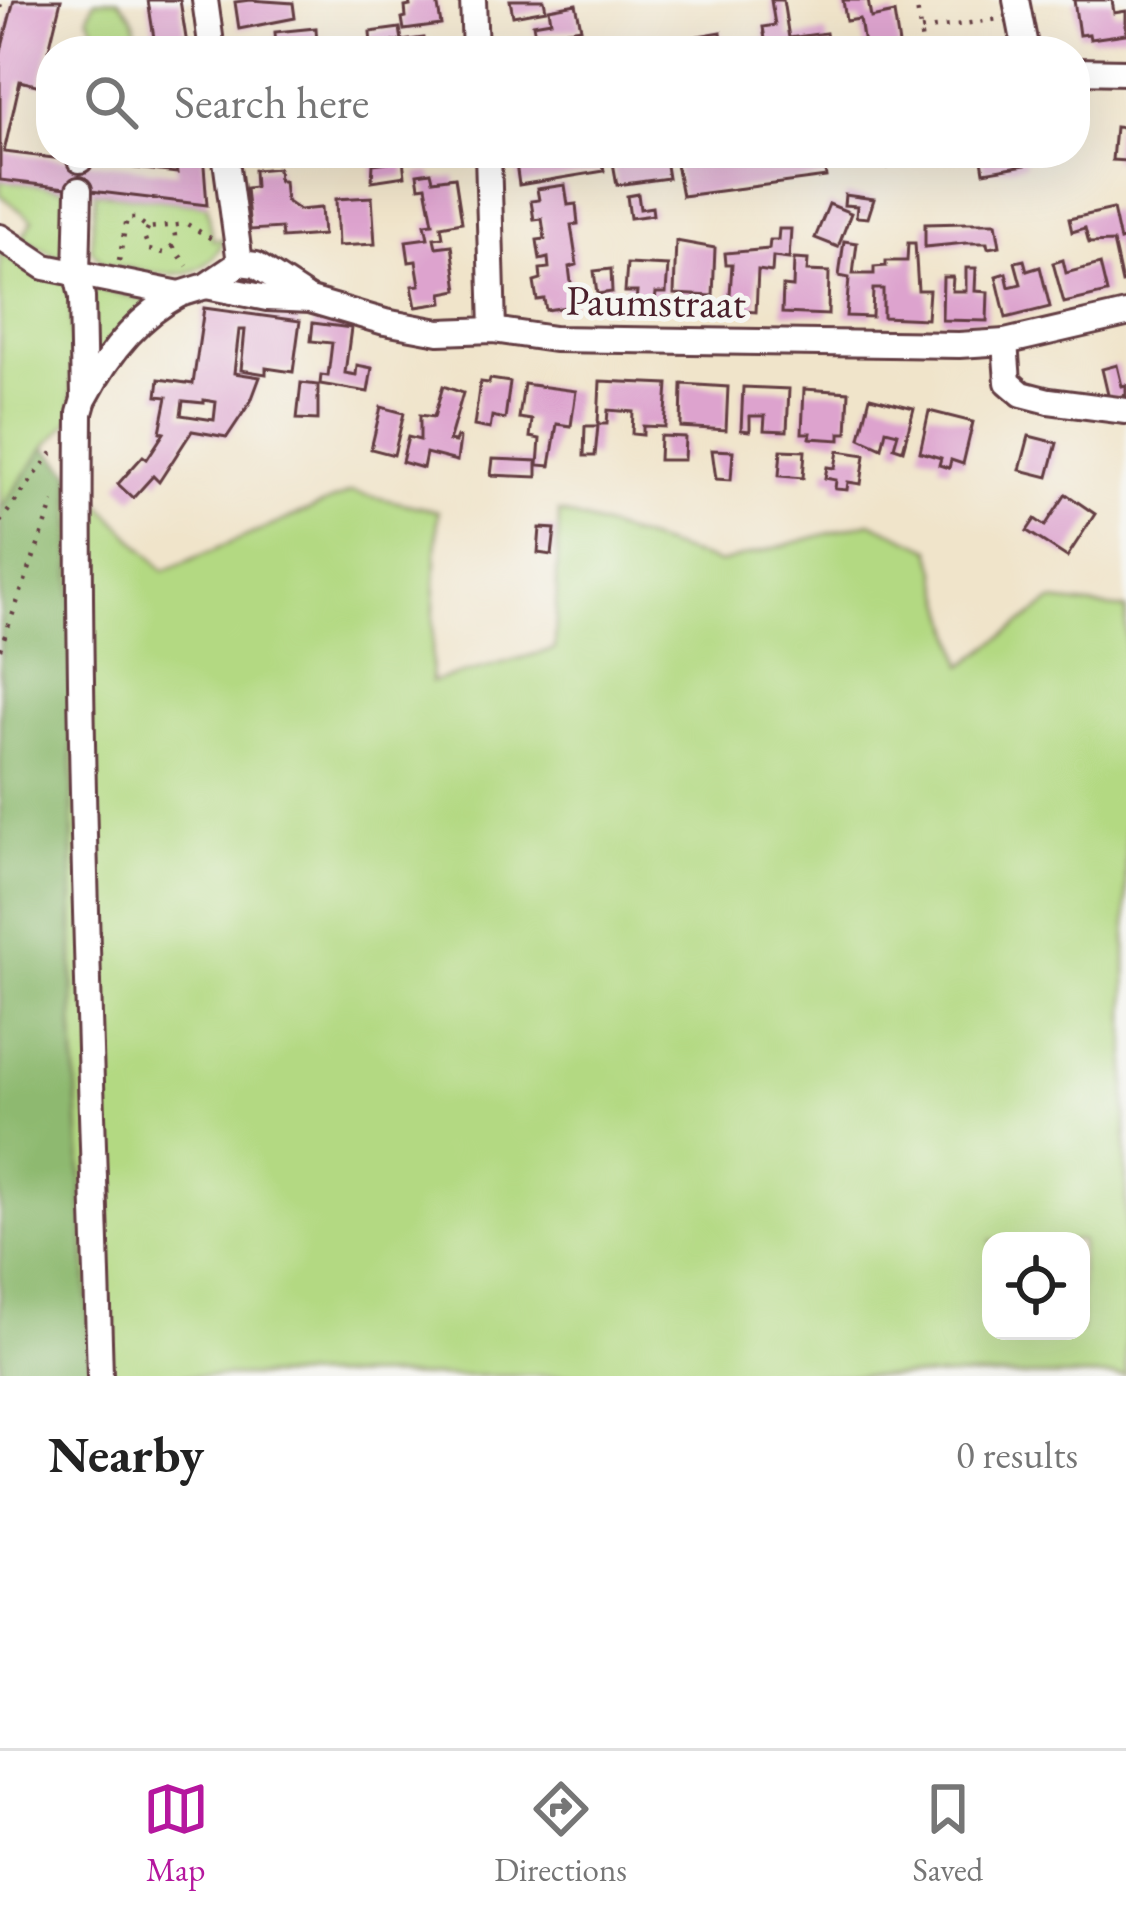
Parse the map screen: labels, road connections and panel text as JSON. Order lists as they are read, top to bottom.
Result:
{
  "streets": {
    "street": ["Paumstraat"]
  },
  "page": {
    "search": "Search here",
    "heading": ["Nearby", "0 results"],
    "nav": ["Map", "Directions", "Saved"]
  }
}
